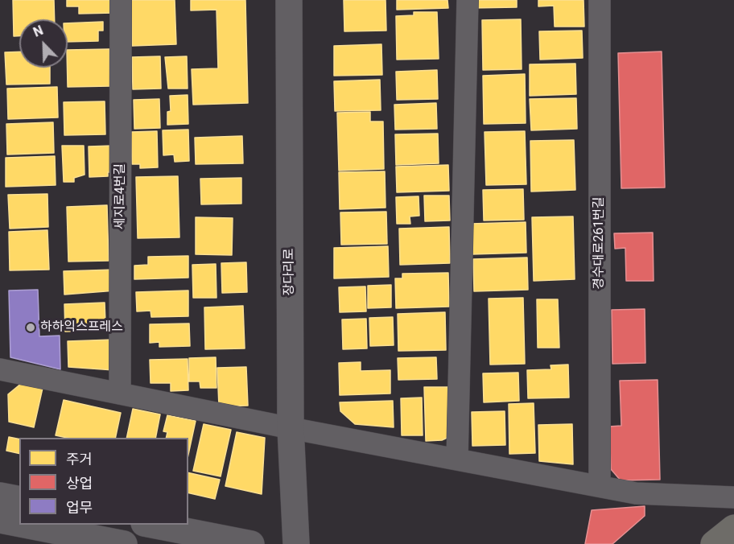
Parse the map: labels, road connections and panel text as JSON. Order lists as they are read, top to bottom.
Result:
{
  "streets": {
    "street": ["세지로4번길", "경수대로261번길", "장다리로"]
  },
  "places": ["하하익스프레스"],
  "legend": ["주거", "상업", "업무"],
  "north": "top left"
}
